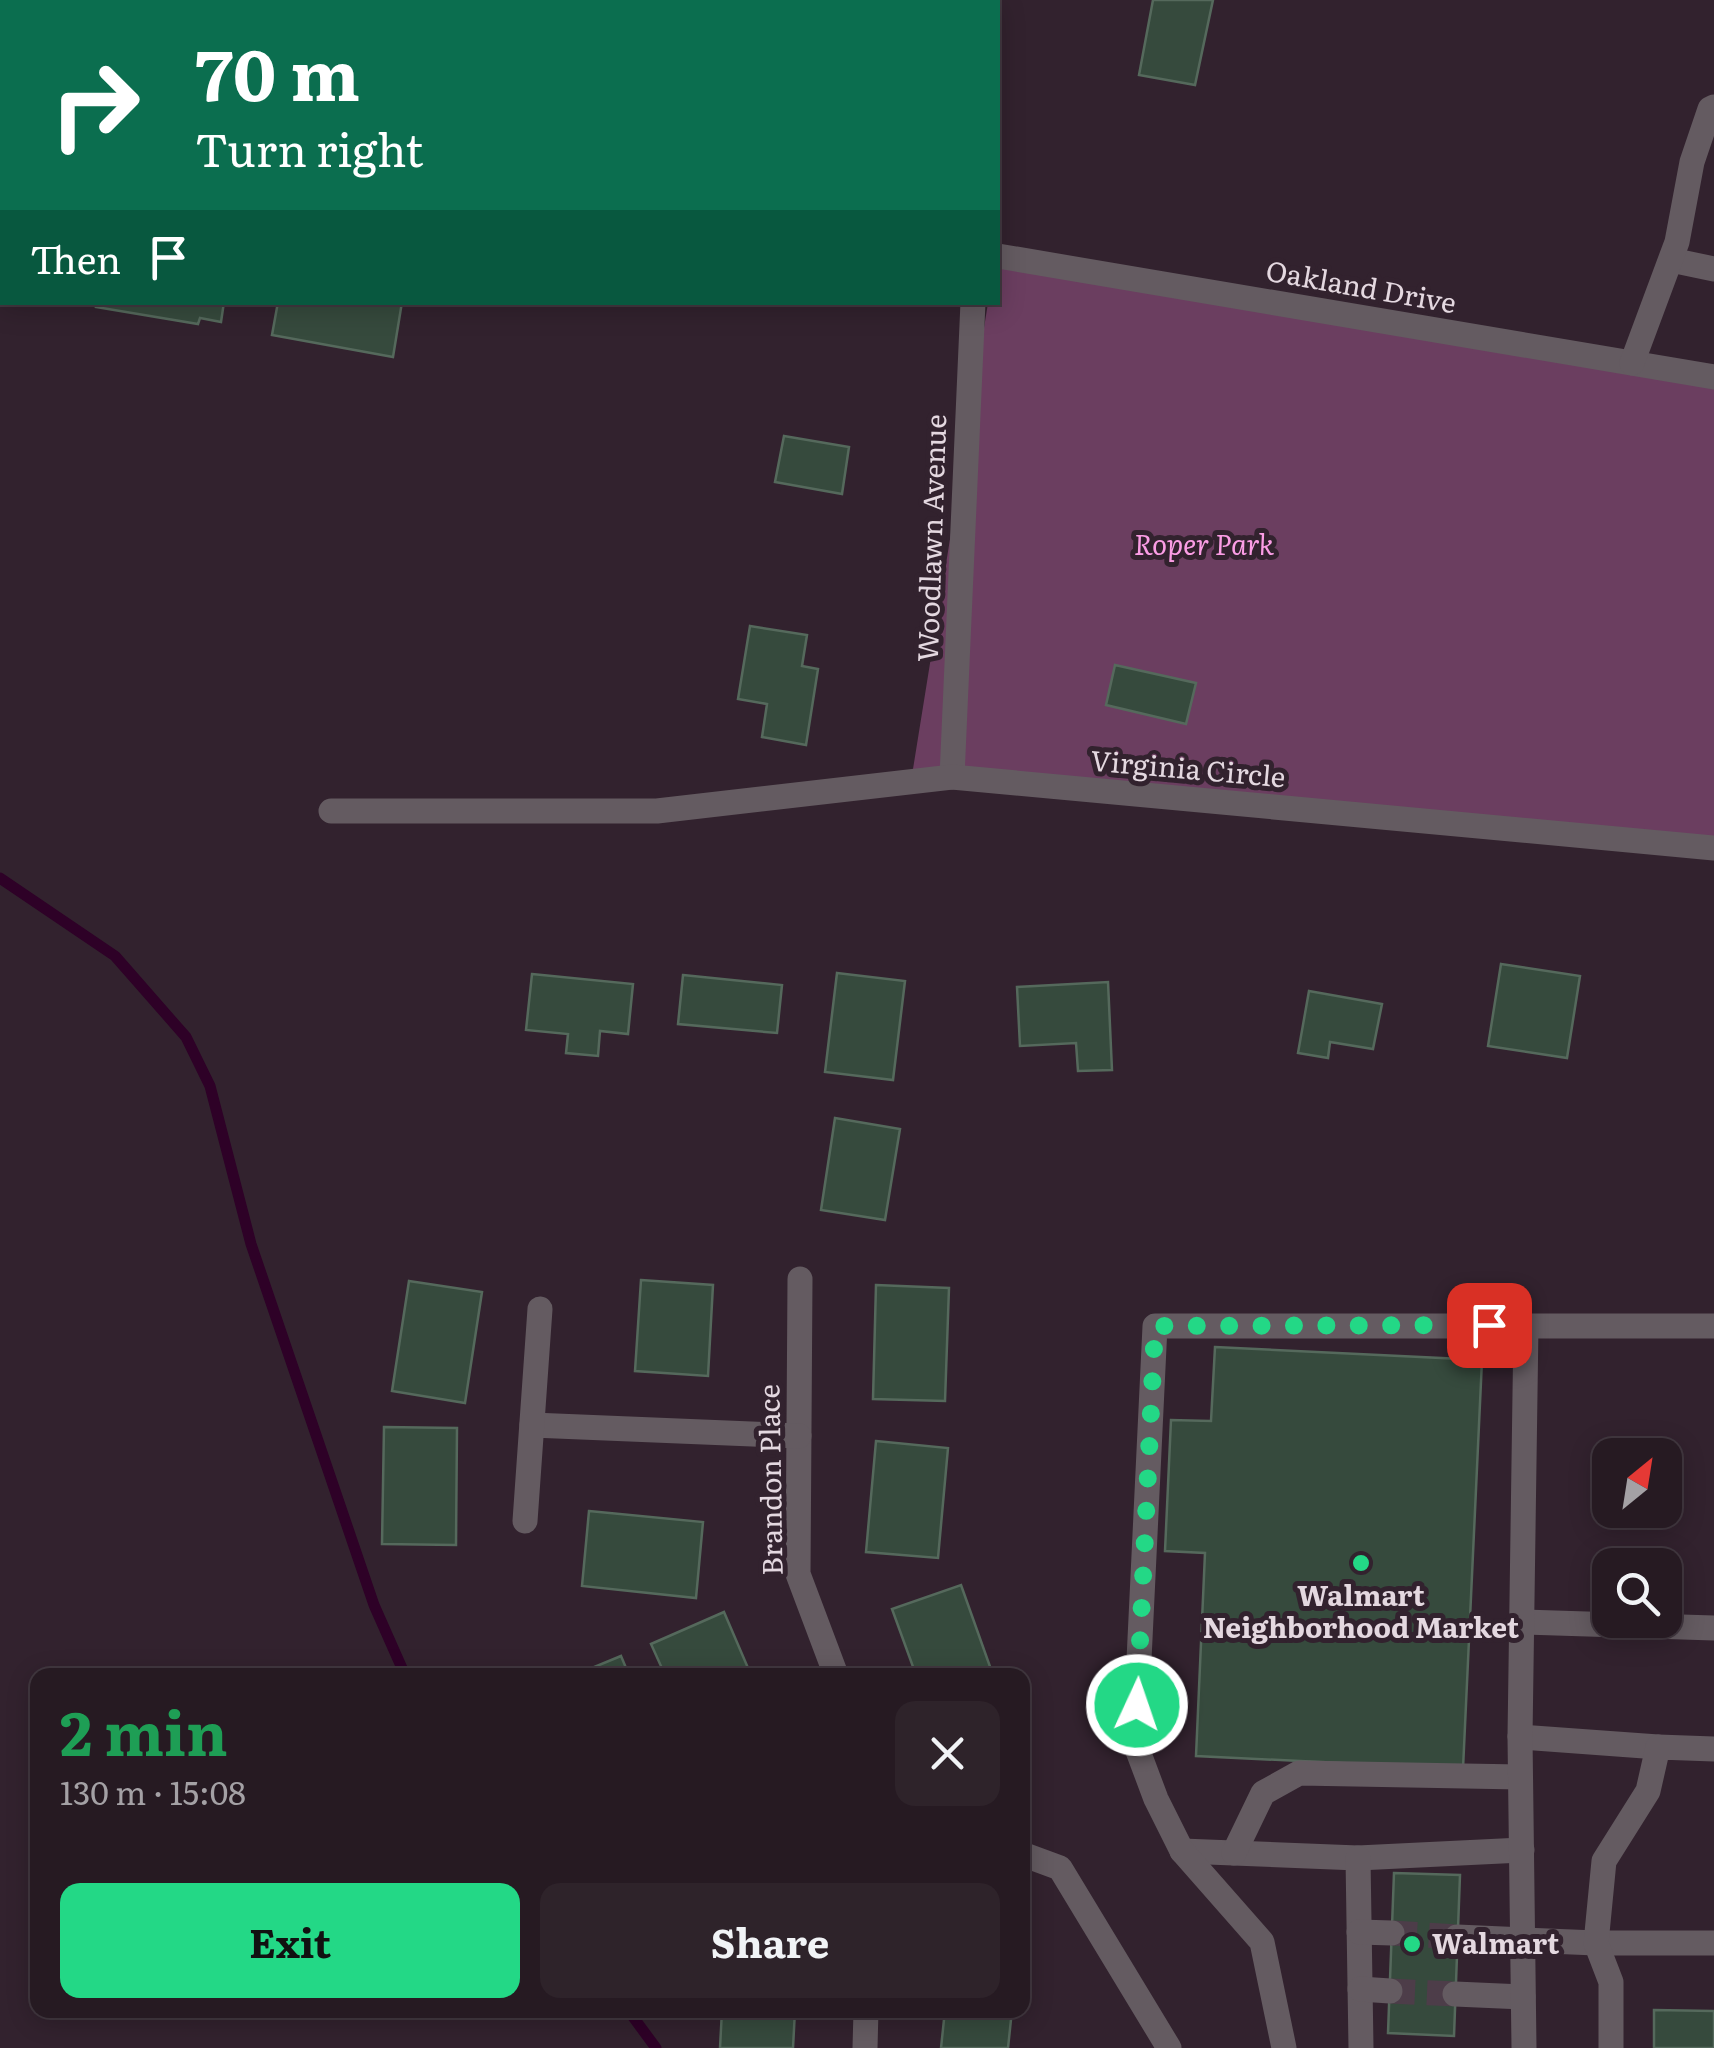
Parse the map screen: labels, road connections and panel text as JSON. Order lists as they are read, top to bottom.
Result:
{
  "streets": {
    "street": [
      "Oakland Drive",
      "Woodlawn Avenue",
      "Virginia Circle",
      "Brandon Place"
    ]
  },
  "crossings": [
    ["Woodlawn Avenue", "Virginia Circle"]
  ],
  "parks": ["Roper Park"],
  "places": ["Walmart Neighborhood Market", "Walmart"],
  "north": "top right",
  "page": {
    "turn": ["70 m", "Turn right"],
    "then": "Then",
    "heading": ["2 min", "130 m · 15:08"],
    "buttons": ["Exit", "Share"]
  }
}
